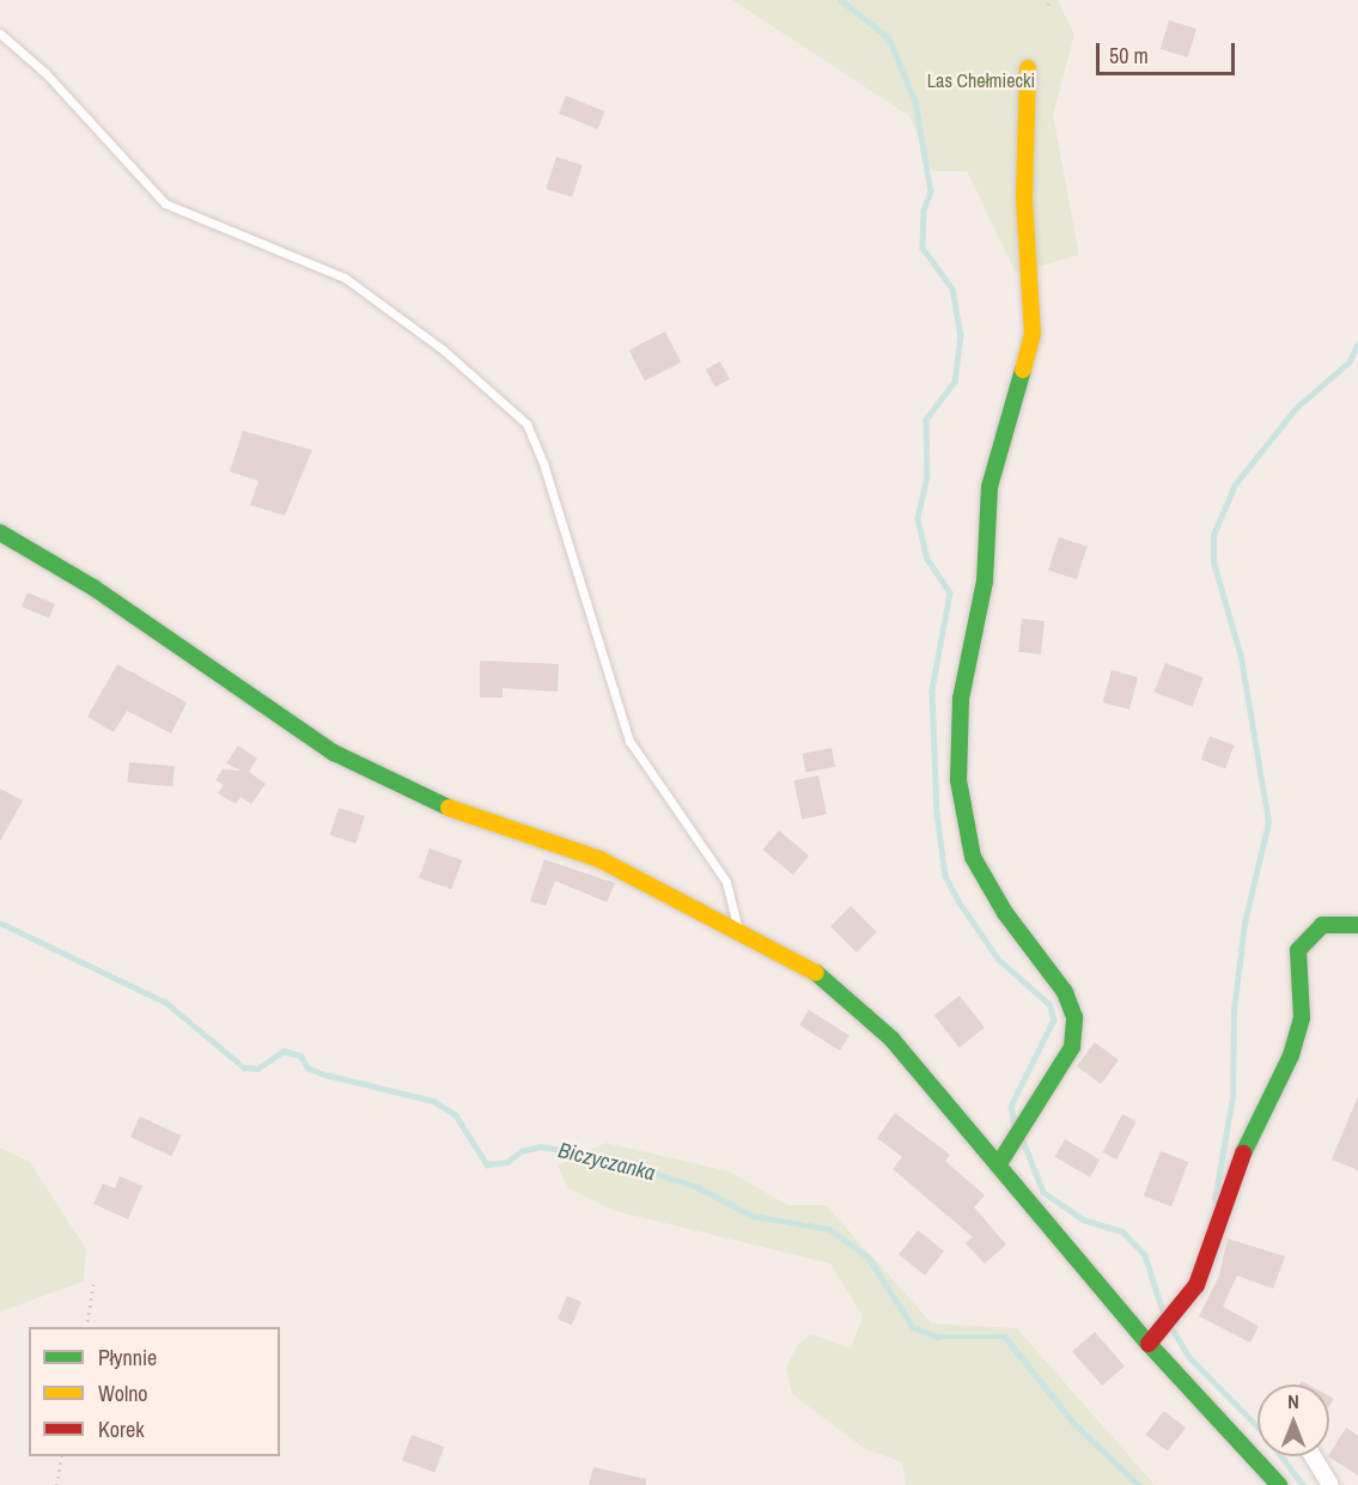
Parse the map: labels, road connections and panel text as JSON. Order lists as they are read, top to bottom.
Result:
{
  "water": ["Biczyczanka"],
  "parks": ["Las Chełmiecki"],
  "legend": ["Płynnie", "Wolno", "Korek"],
  "scale_bar": "50 m",
  "north": "top"
}
